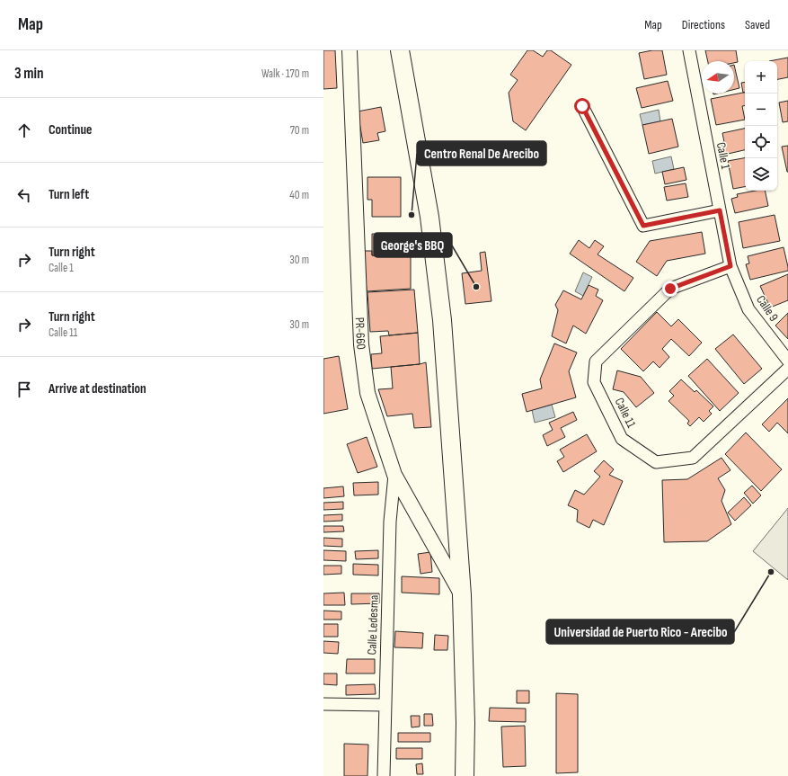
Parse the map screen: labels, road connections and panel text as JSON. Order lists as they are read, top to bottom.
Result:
{
  "streets": {
    "street": [
      "Calle 1",
      "Calle 9",
      "PR-660",
      "Calle 11",
      "Calle Ledesma"
    ]
  },
  "crossings": [
    ["Calle 1", "Calle 9"],
    ["Calle 1", "Calle 11"],
    ["Calle 9", "Calle 11"],
    ["PR-660", "Calle Ledesma"]
  ],
  "places": ["Centro Renal De Arecibo", "George's BBQ", "Universidad de Puerto Rico - Arecibo"],
  "north": "left",
  "page": {
    "header": "Map",
    "nav": ["Map", "Directions", "Saved"],
    "heading": ["3 min", "Walk · 170 m"],
    "map_buttons": ["+", "−"],
    "list": [
      ["Continue", "70 m"],
      ["Turn left", "40 m"],
      ["Turn right", "Calle 1", "30 m"],
      ["Turn right", "Calle 11", "30 m"],
      "Arrive at destination"
    ]
  }
}
